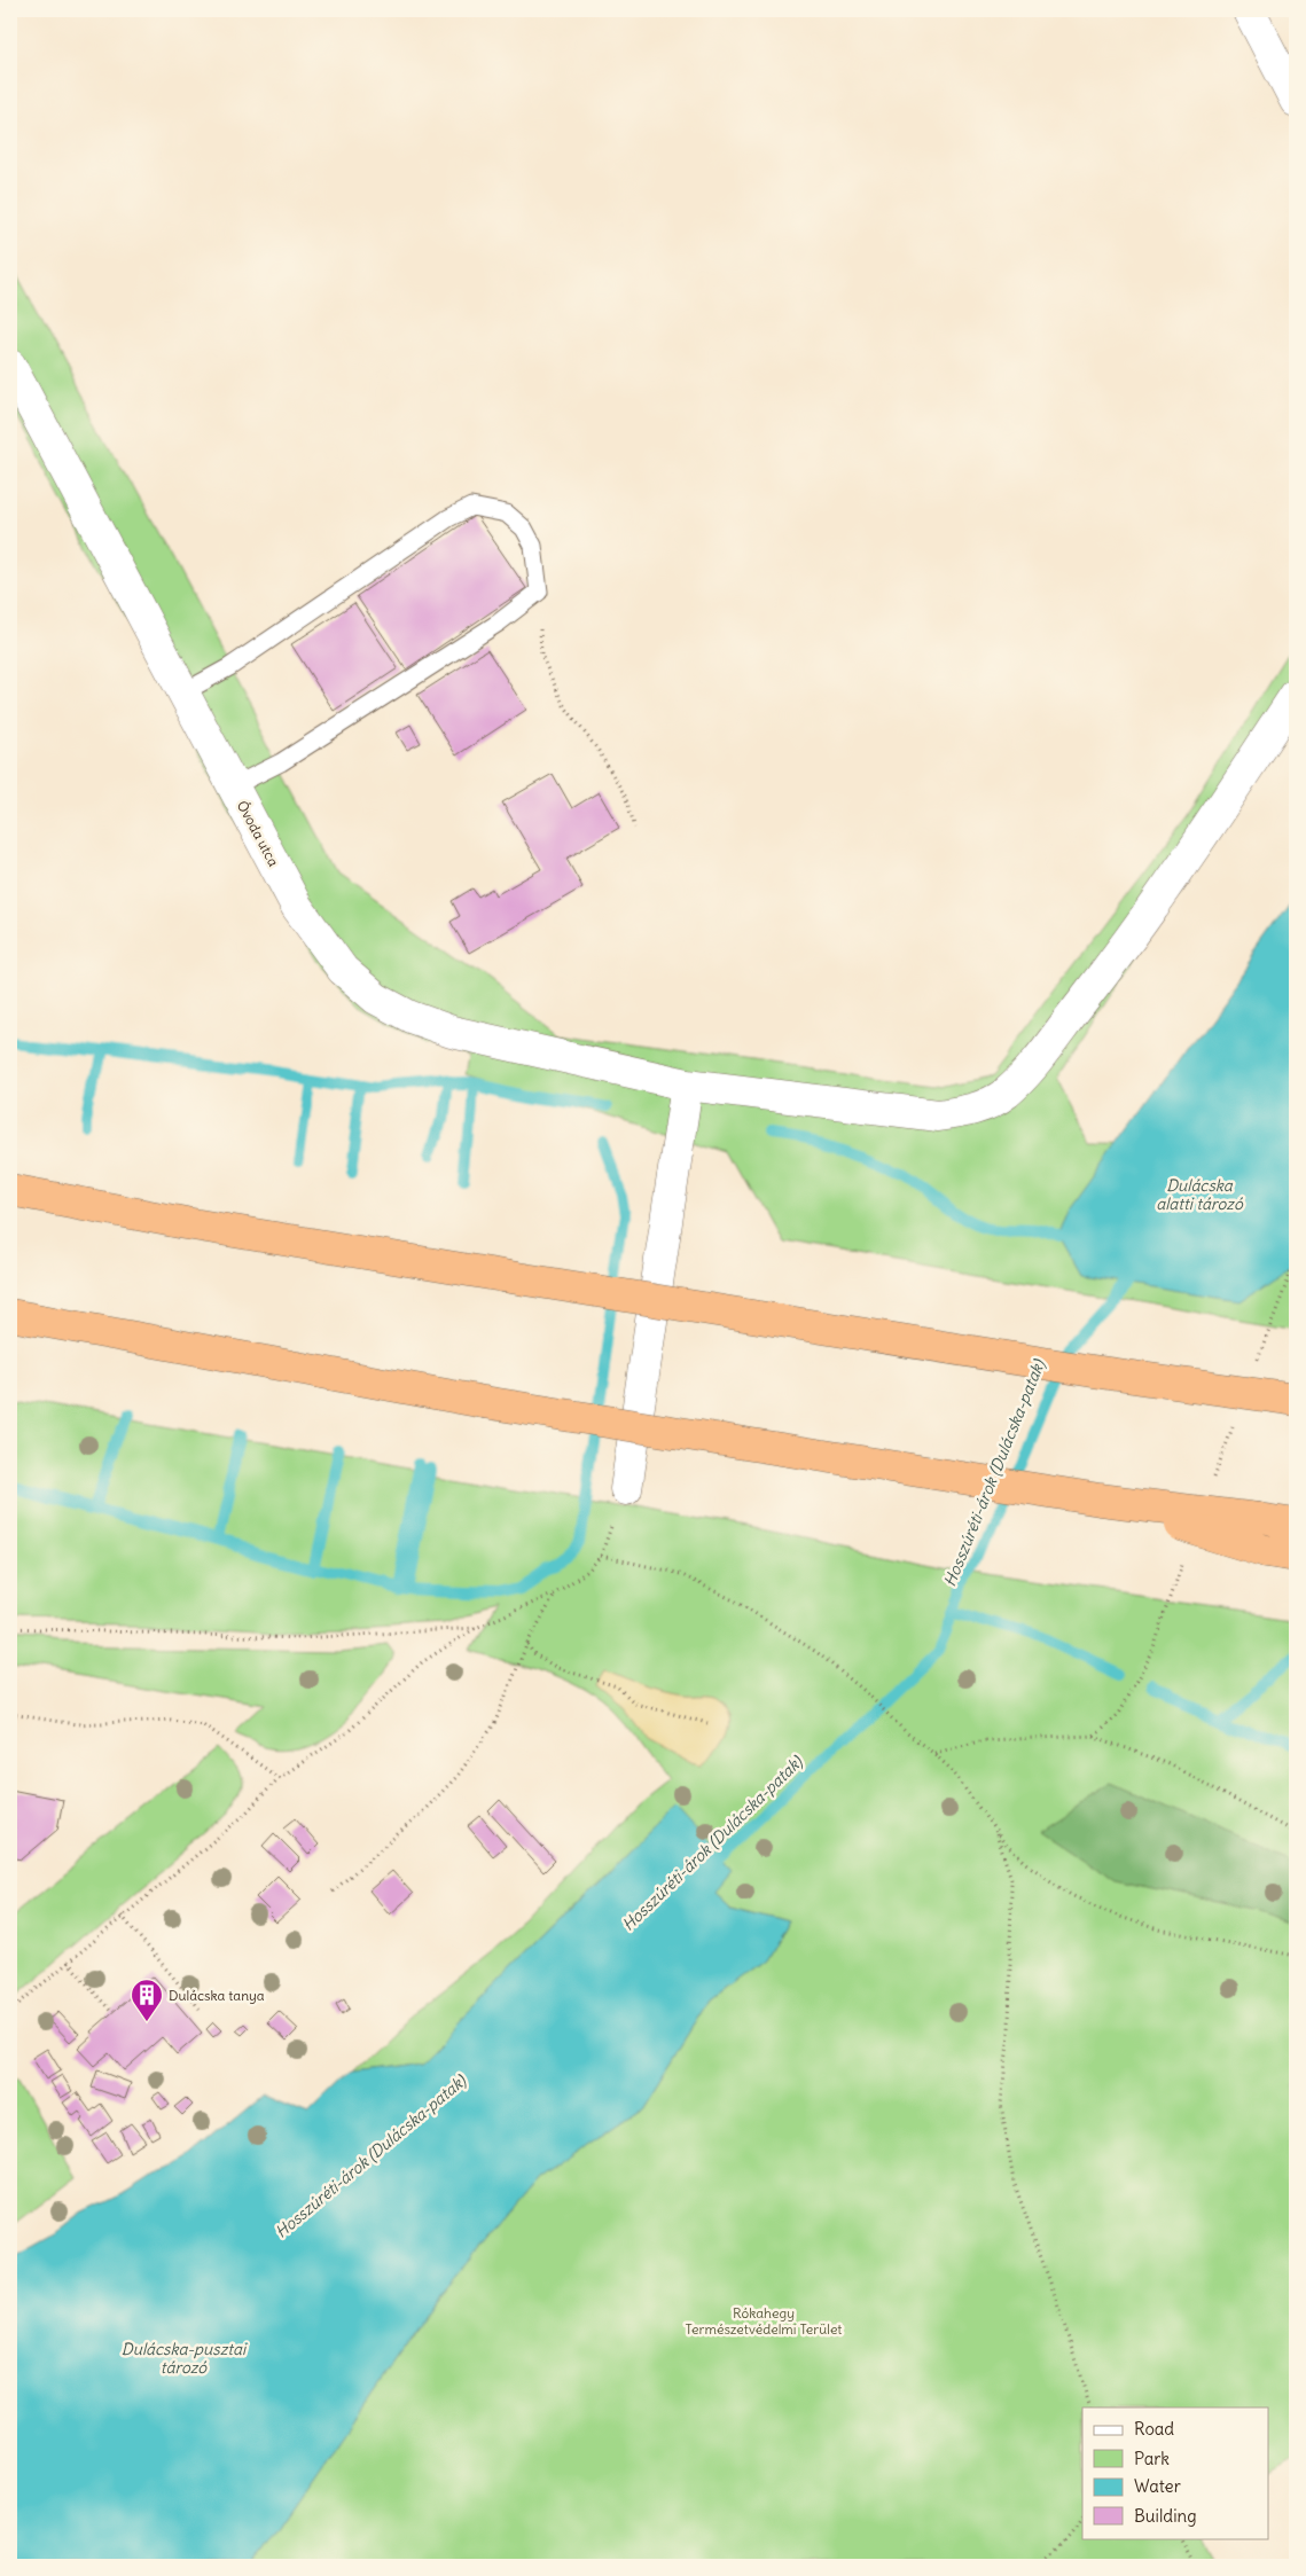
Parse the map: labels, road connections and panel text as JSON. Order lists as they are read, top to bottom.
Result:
{
  "streets": {
    "street": ["Óvoda utca"]
  },
  "water": ["Dulácska alatti tározó", "Hosszúréti-árok (Dulácska-patak)", "Dulácska-pusztai tározó"],
  "parks": ["Rókahegy Természetvédelmi Terület"],
  "places": {
    "building": ["Dulácska tanya"]
  },
  "legend": [
    "Road",
    "Park",
    "Water",
    "Building"
  ]
}
